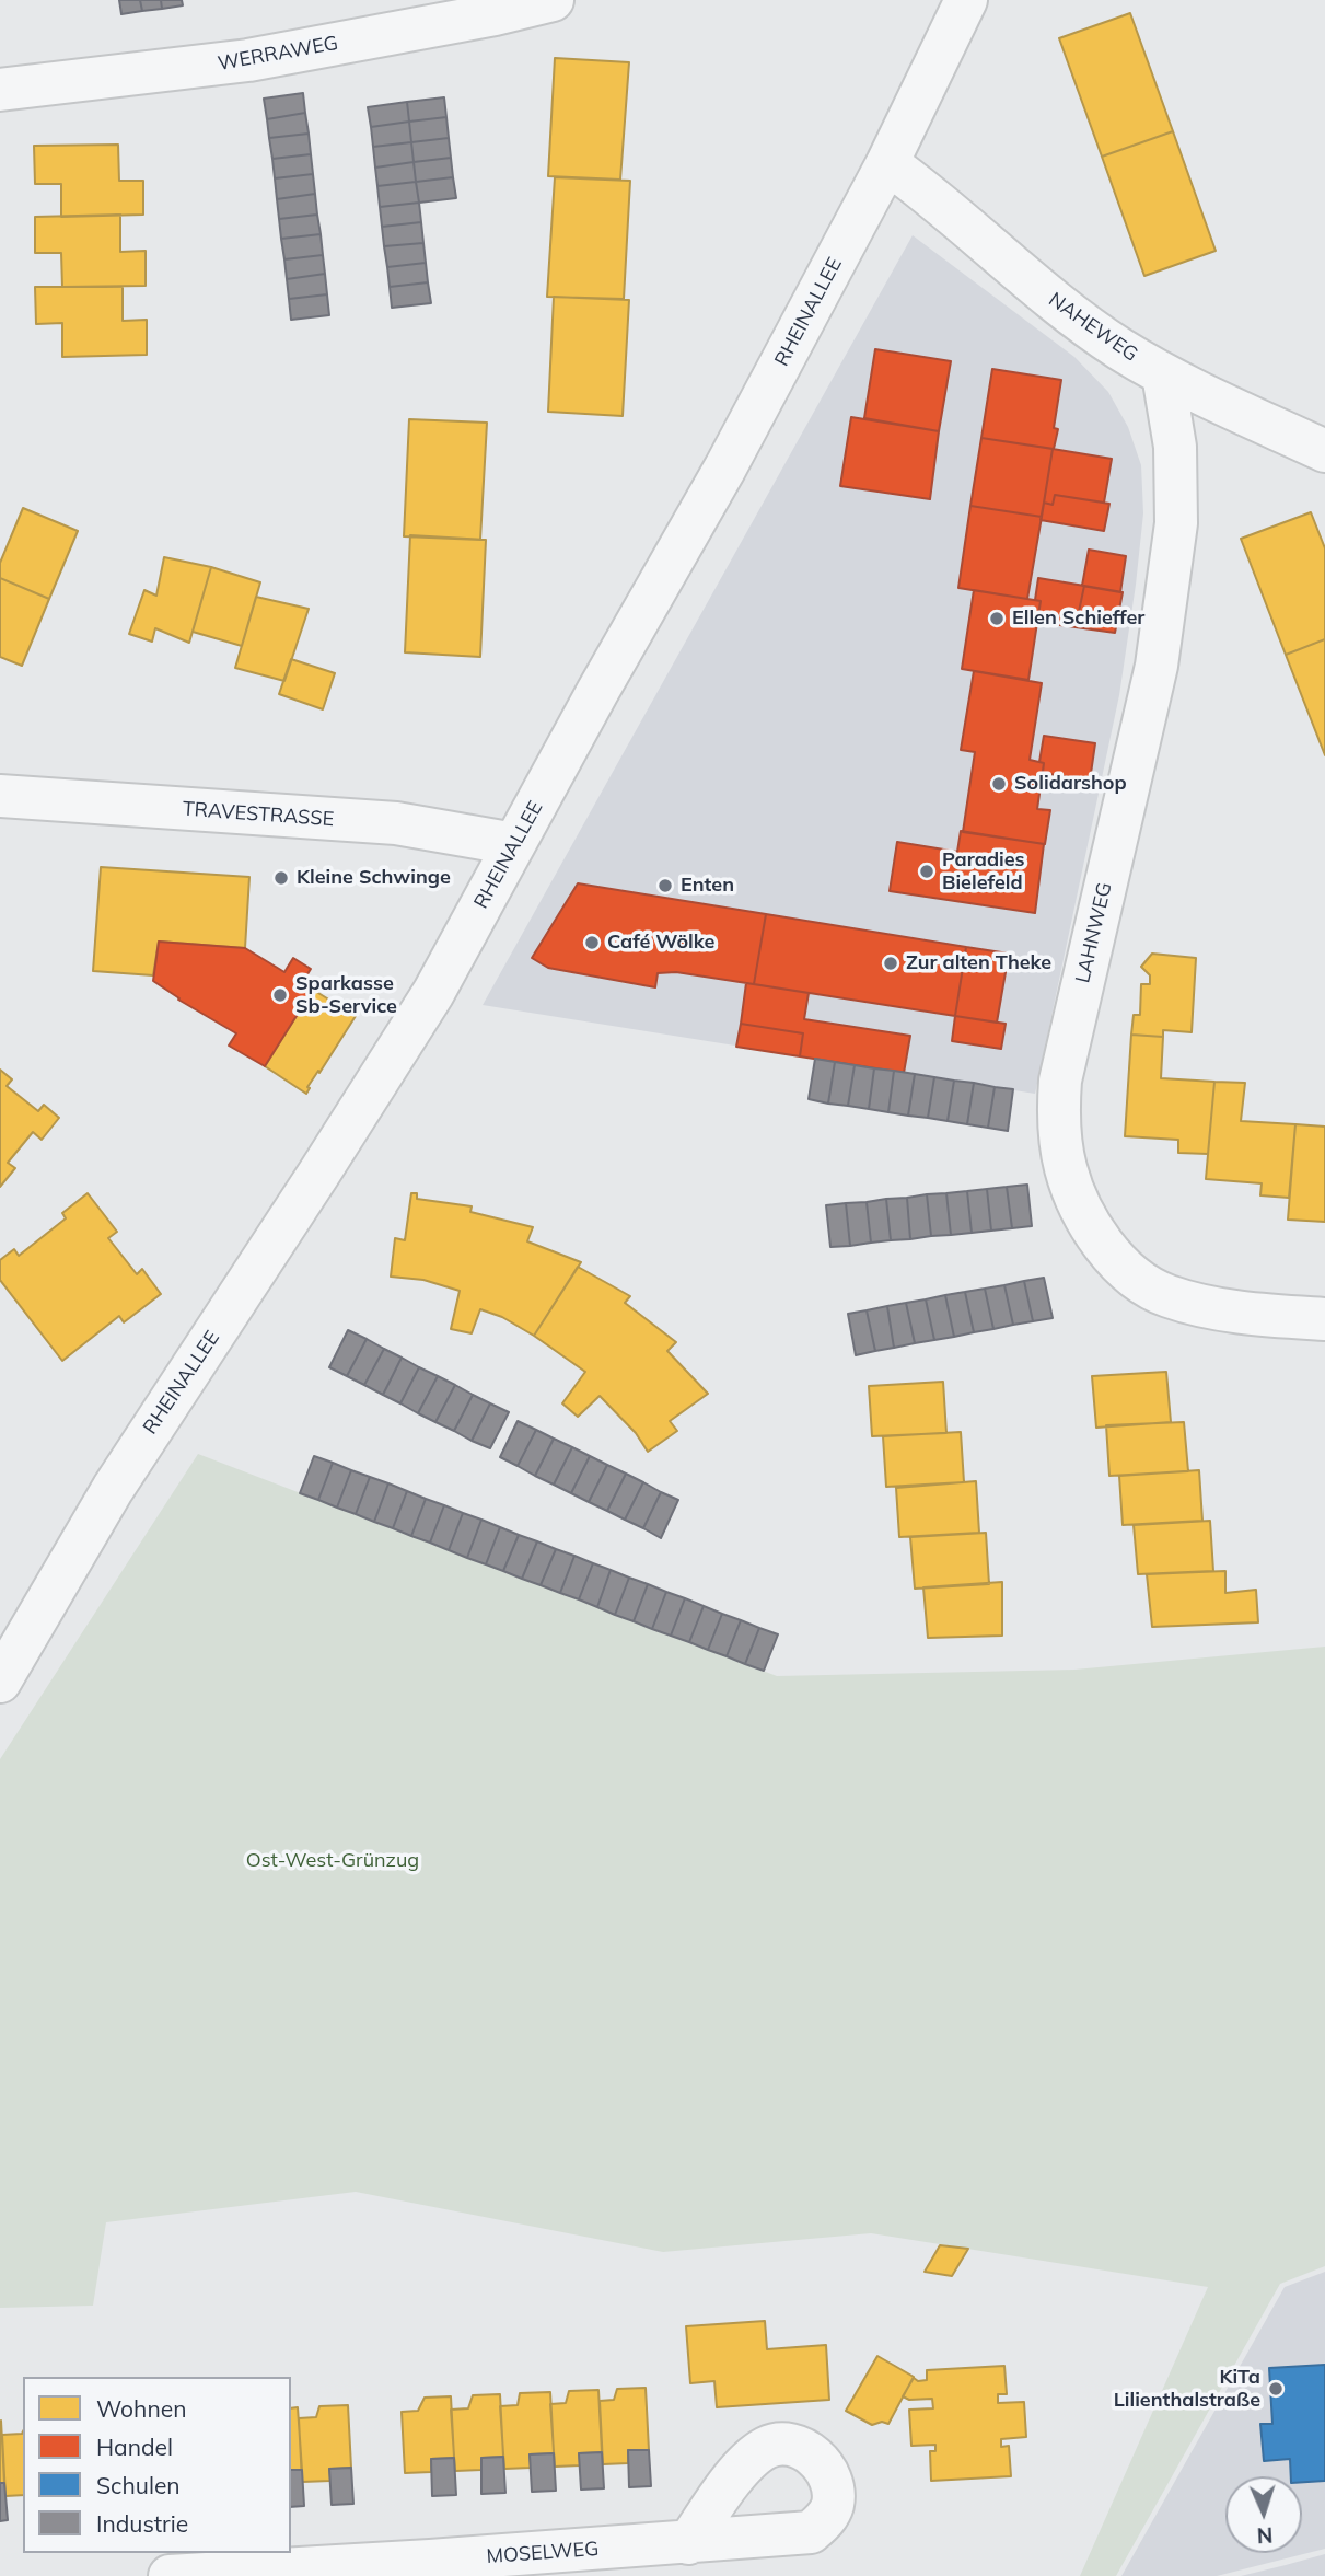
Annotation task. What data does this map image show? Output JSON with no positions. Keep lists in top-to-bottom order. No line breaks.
{"streets":{"street":["WERRAWEG","RHEINALLEE","NAHEWEG","TRAVESTRASSE","LAHNWEG","MOSELWEG"]},"crossings":[["RHEINALLEE","NAHEWEG"],["RHEINALLEE","TRAVESTRASSE"],["NAHEWEG","LAHNWEG"]],"parks":["Ost-West-Grünzug"],"places":["Ellen Schieffer","Solidarshop","Paradies Bielefeld","Kleine Schwinge","Enten","Café Wölke","Zur alten Theke","Sparkasse Sb-Service","KiTa Lilienthalstraße"],"legend":["Wohnen","Handel","Schulen","Industrie"],"north":"bottom"}
